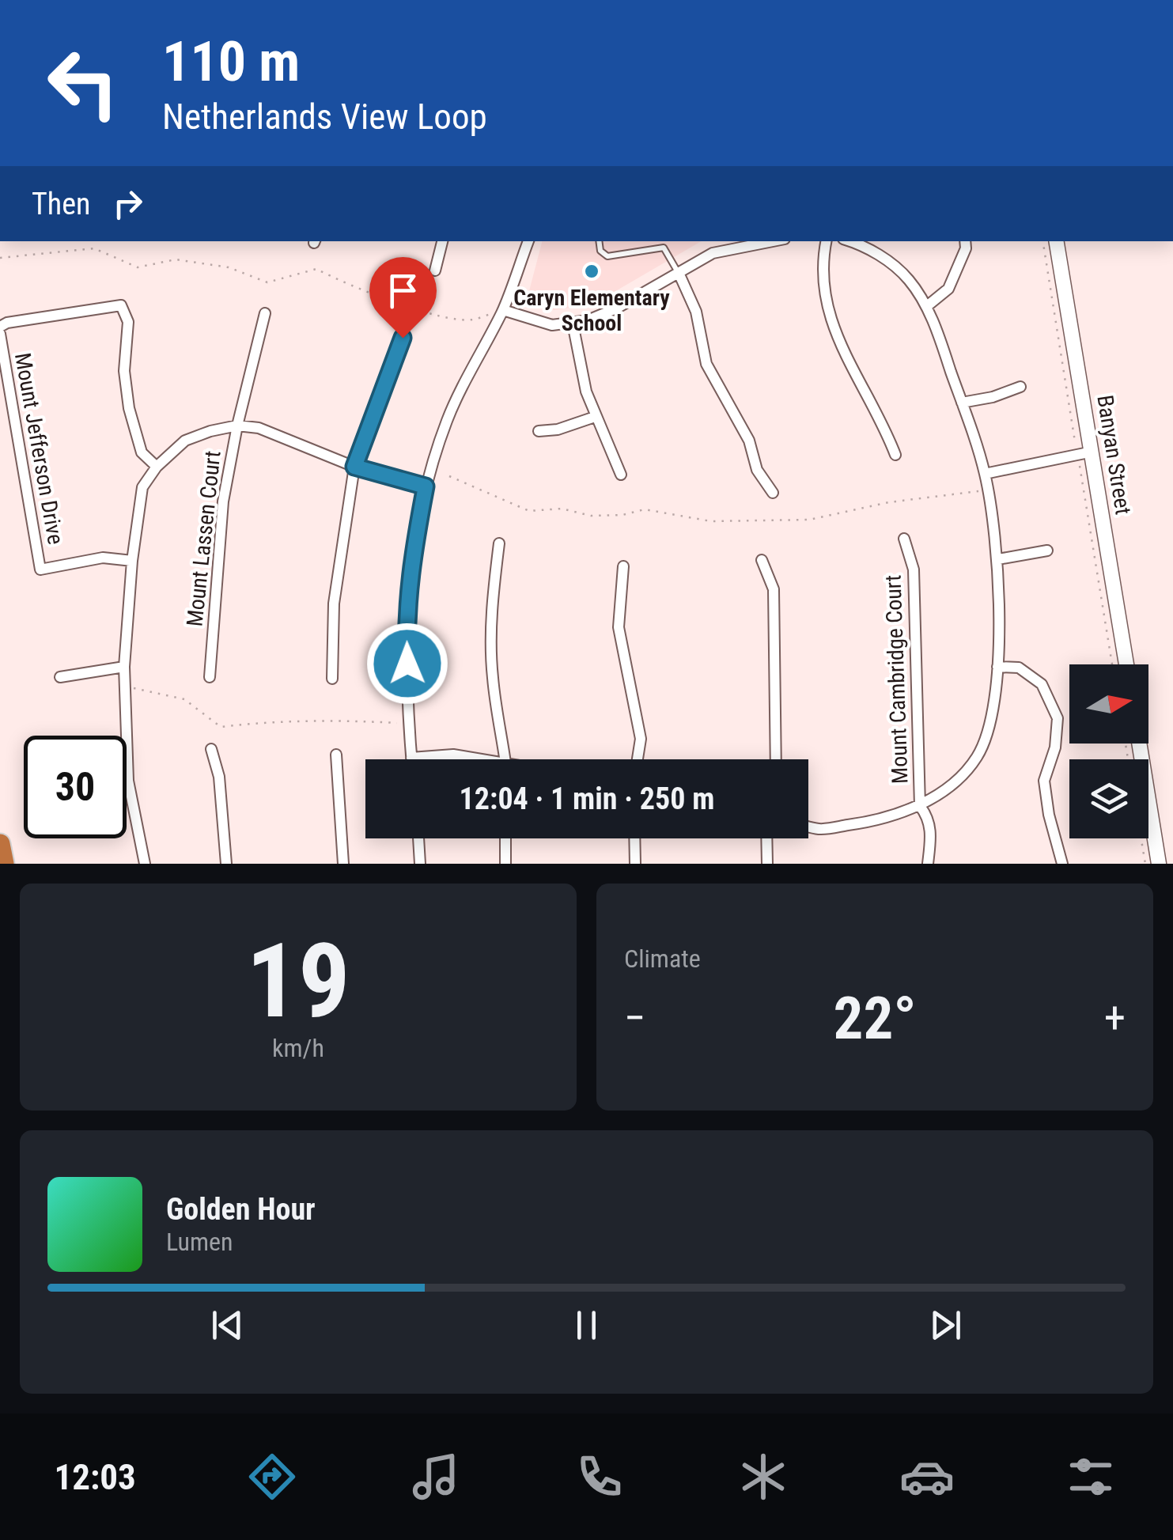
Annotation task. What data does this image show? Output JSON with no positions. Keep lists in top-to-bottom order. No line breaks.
{"streets":{"main road":["Banyan Street"],"street":["Mount Jefferson Drive","Mount Lassen Court","Mount Cambridge Court"]},"places":["Caryn Elementary School"],"north":"right","page":{"turn":["110 m","Netherlands View Loop"],"then":"Then","limit":"30","trip":"12:04 · 1 min · 250 m","tile":[["19","km/h"],"Climate"],"heat":["−","22°","+"],"song":["Golden Hour","Lumen"],"tabs":"12:03"}}
